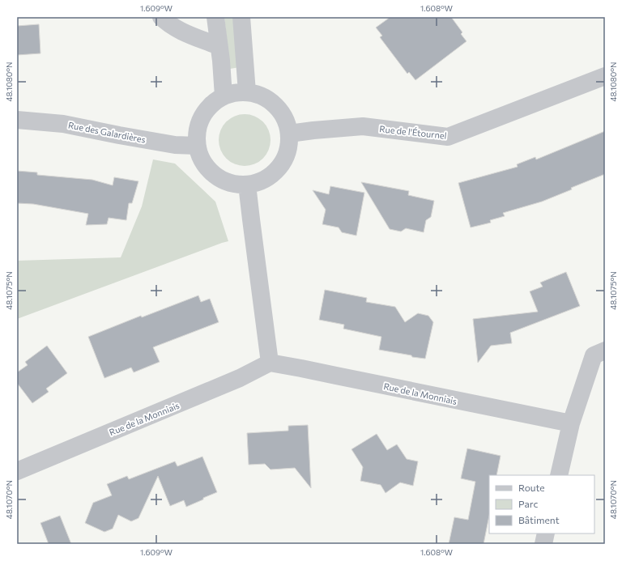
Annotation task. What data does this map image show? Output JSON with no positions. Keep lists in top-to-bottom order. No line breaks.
{"streets":{"street":["Rue des Galardières","Rue de l'Étournel","Rue de la Monniais"]},"crossings":[["Rue des Galardières","Rue de l'Étournel"]],"legend":["Route","Parc","Bâtiment"],"coordinates":["1.609°W","1.608°W","48.1080°N","48.1075°N","48.1070°N"]}
